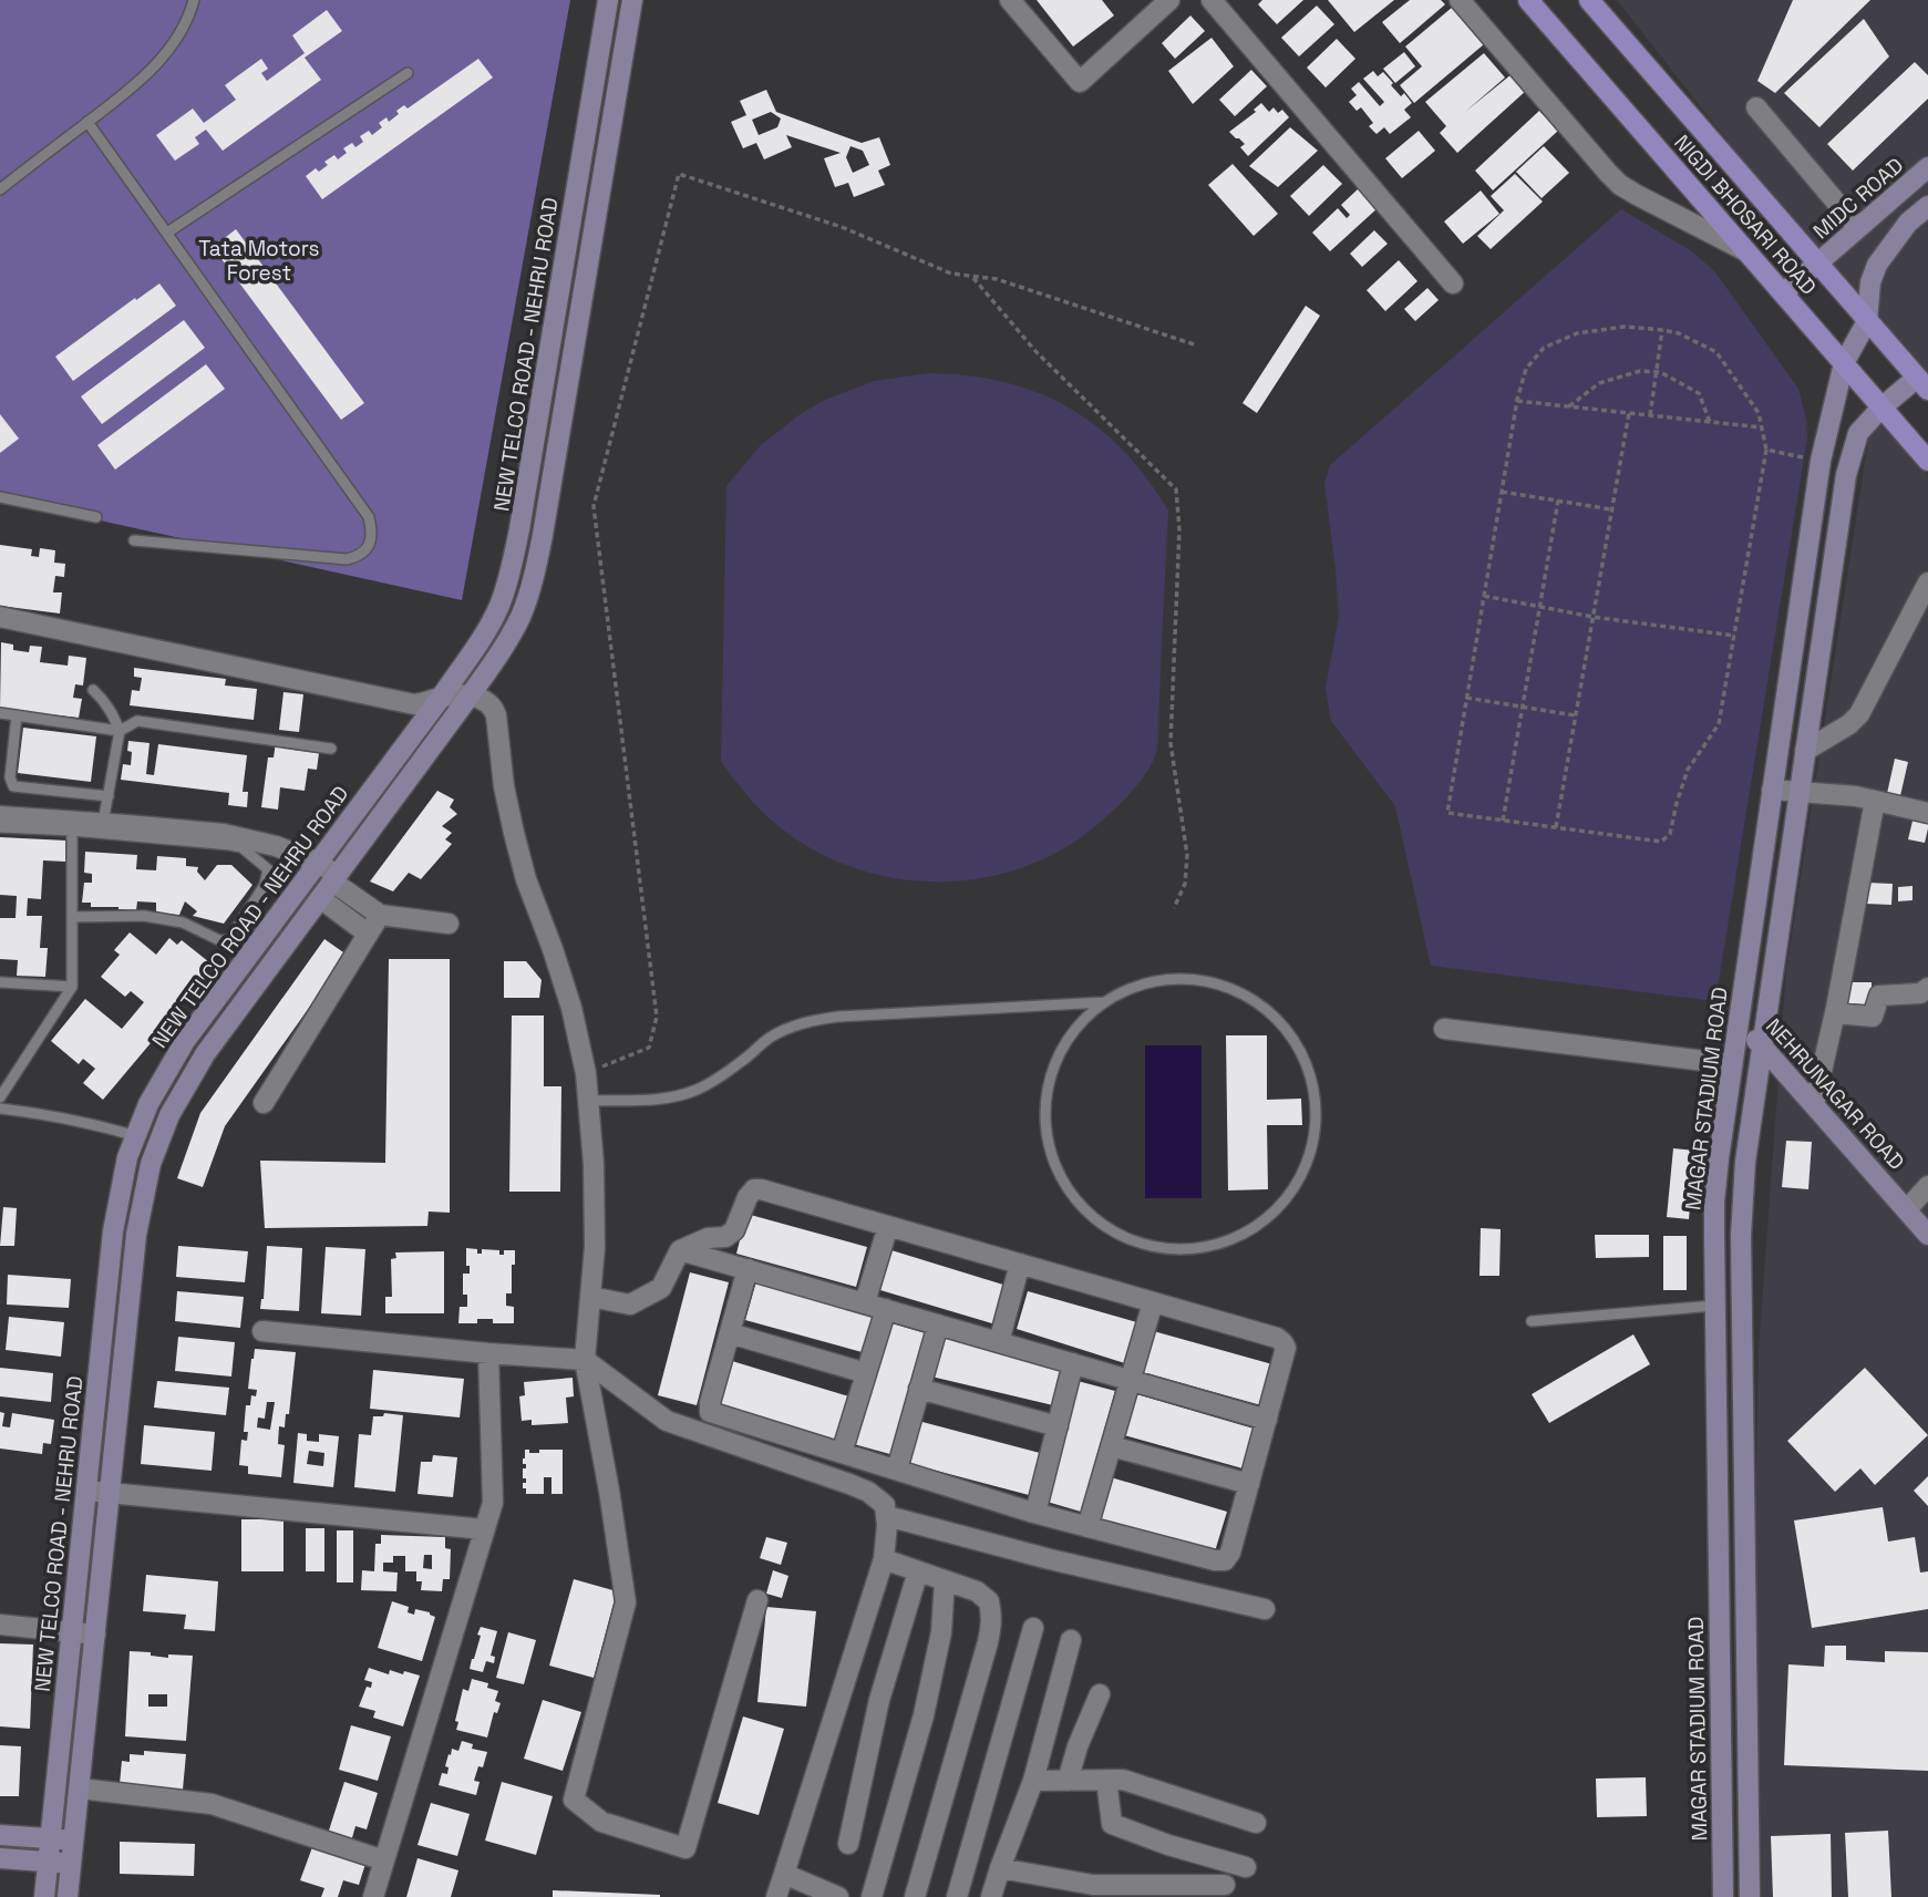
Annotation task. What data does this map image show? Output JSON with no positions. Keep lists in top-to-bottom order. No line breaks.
{"streets":{"main road":["NIGDI BHOSARI ROAD"],"street":["MIDC ROAD","NEW TELCO ROAD - NEHRU ROAD","NEHRUNAGAR ROAD","MAGAR STADIUM ROAD"]},"crossings":[["MIDC ROAD","NIGDI BHOSARI ROAD"],["NIGDI BHOSARI ROAD","MAGAR STADIUM ROAD"],["NEHRUNAGAR ROAD","MAGAR STADIUM ROAD"]],"parks":["Tata Motors Forest"]}
